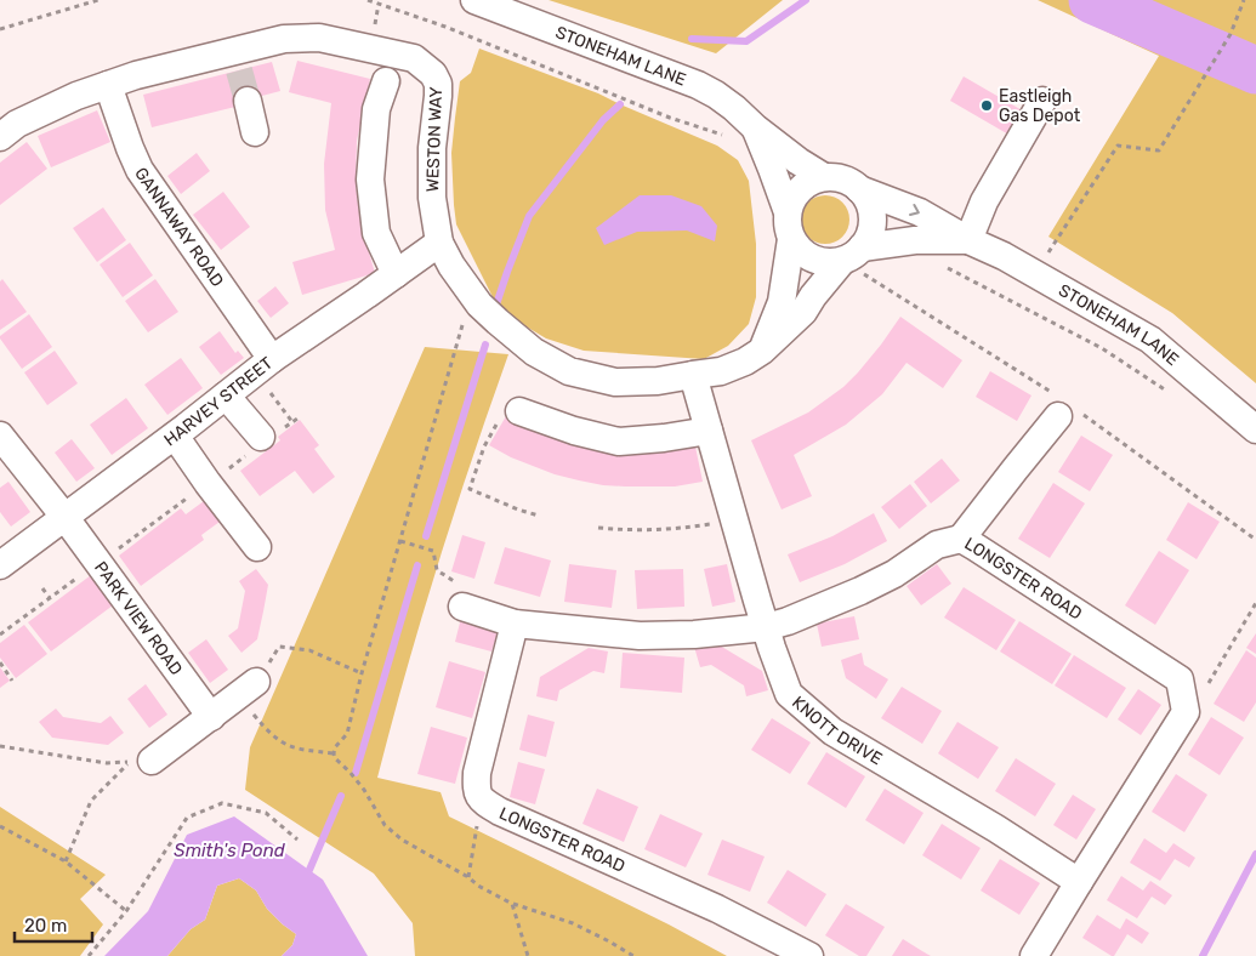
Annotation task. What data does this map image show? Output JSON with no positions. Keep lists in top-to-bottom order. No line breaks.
{"streets":{"street":["STONEHAM LANE","WESTON WAY","GANNAWAY ROAD","HARVEY STREET","LONGSTER ROAD","PARK VIEW ROAD","KNOTT DRIVE"]},"crossings":[["STONEHAM LANE","WESTON WAY"],["WESTON WAY","GANNAWAY ROAD"],["WESTON WAY","HARVEY STREET"],["WESTON WAY","KNOTT DRIVE"],["GANNAWAY ROAD","HARVEY STREET"],["HARVEY STREET","PARK VIEW ROAD"],["LONGSTER ROAD","KNOTT DRIVE"]],"water":["Smith's Pond"],"places":["Eastleigh Gas Depot"],"scale_bar":"20 m"}
